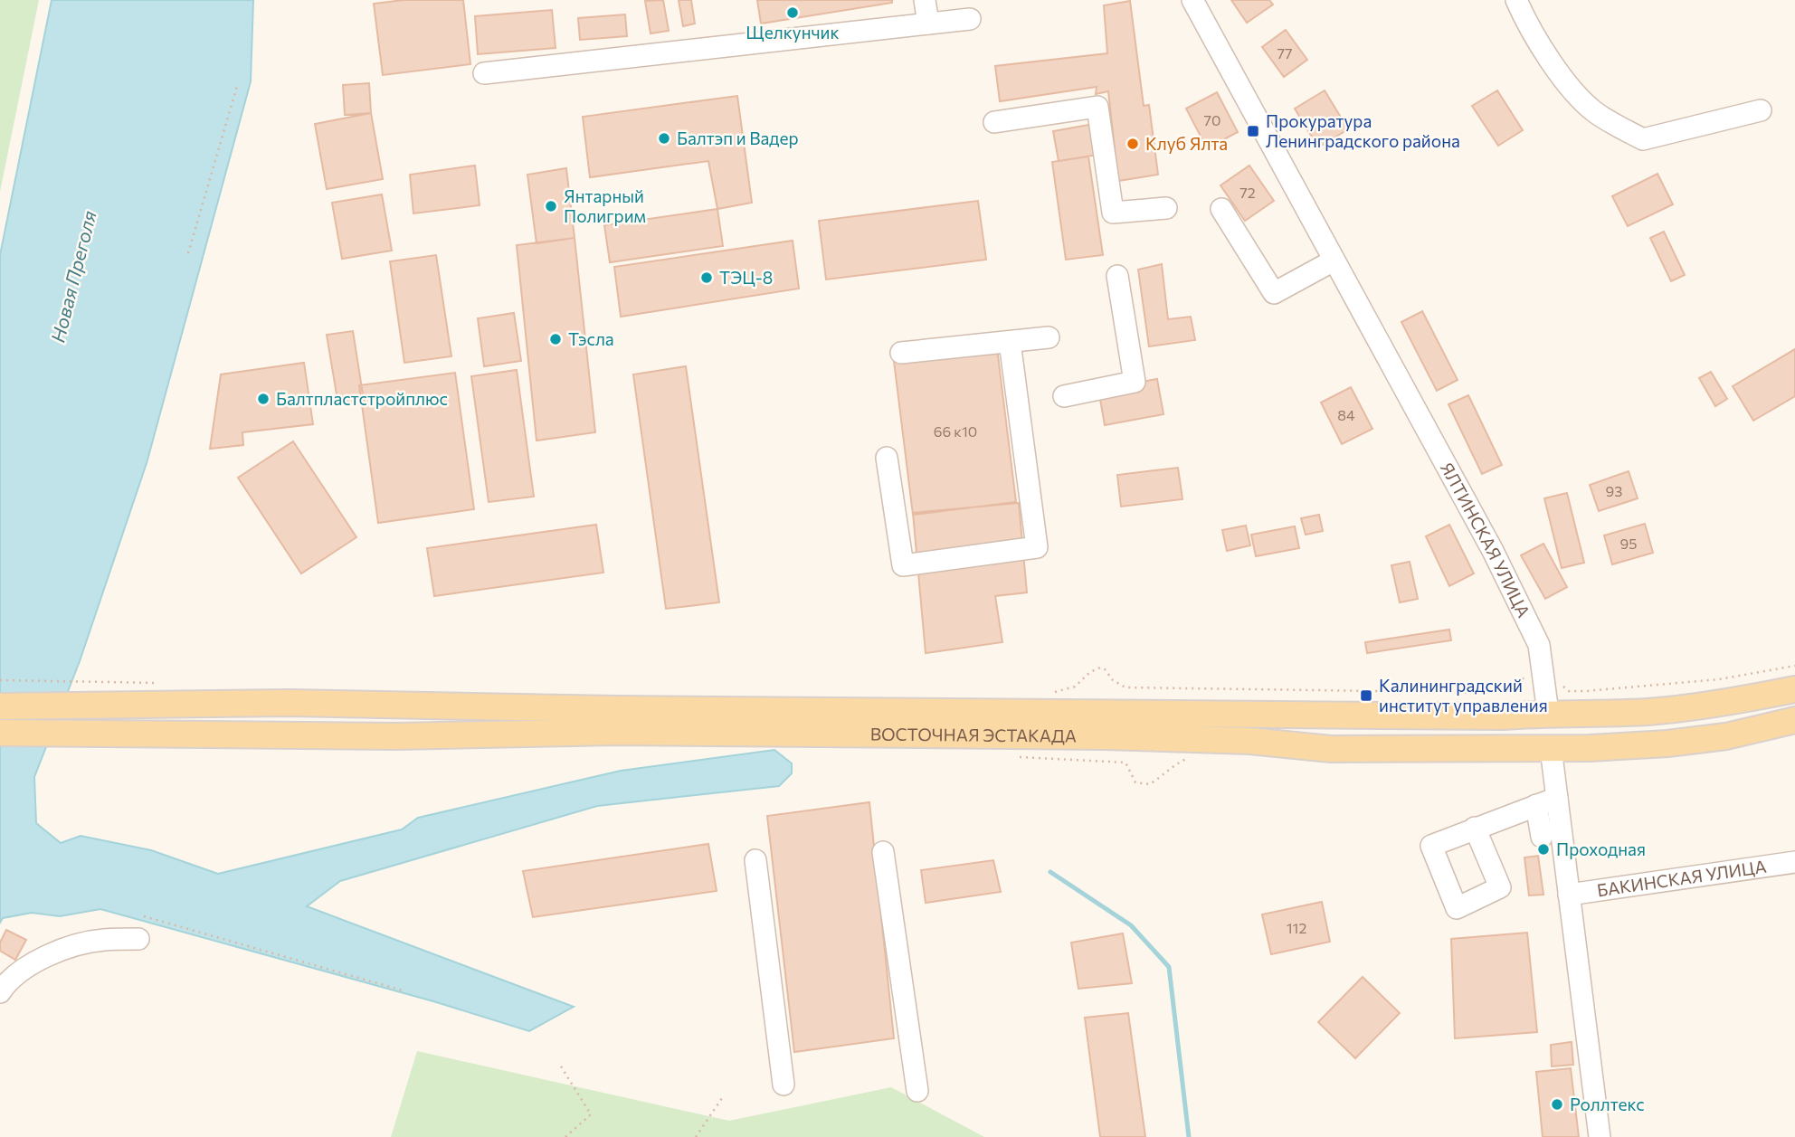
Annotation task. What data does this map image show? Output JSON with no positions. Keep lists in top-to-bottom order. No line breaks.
{"streets":{"main road":["ЯЛТИНСКАЯ УЛИЦА","ВОСТОЧНАЯ ЭСТАКАДА"],"street":["БАКИНСКАЯ УЛИЦА"]},"crossings":[["ЯЛТИНСКАЯ УЛИЦА","ВОСТОЧНАЯ ЭСТАКАДА"],["ЯЛТИНСКАЯ УЛИЦА","БАКИНСКАЯ УЛИЦА"]],"water":["Новая Преголя"],"places":{"other":["Щелкунчик","Балтэп и Вадер","Клуб Ялта","Янтарный Полигрим","ТЭЦ-8","Тэсла","Балтпластстройплюс","Проходная","Роллтекс"],"transit":["Прокуратура Ленинградского района","Калининградский институт управления"]},"house_numbers":["77","70","72","84","66 к10","93","95","112"]}
